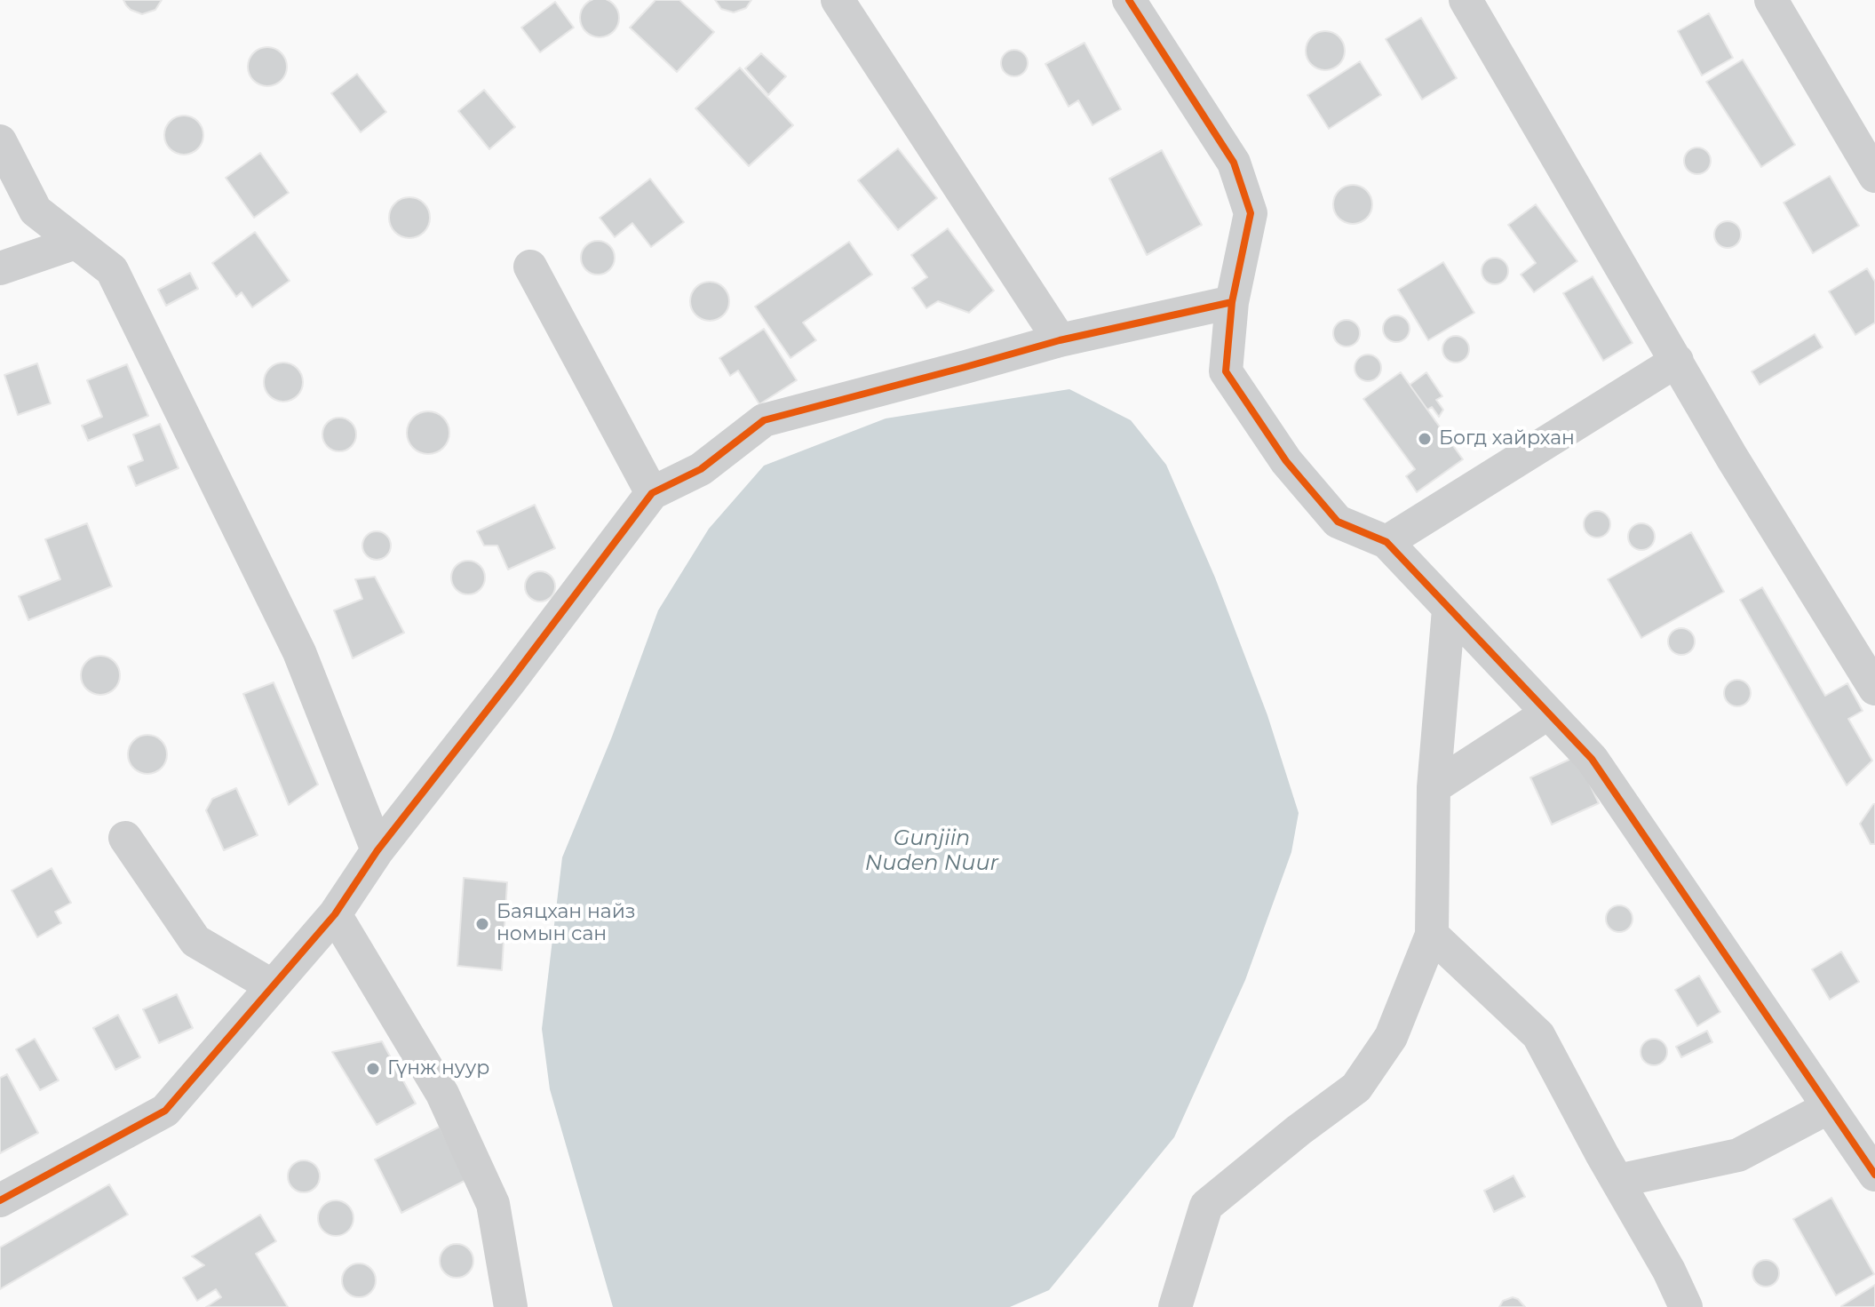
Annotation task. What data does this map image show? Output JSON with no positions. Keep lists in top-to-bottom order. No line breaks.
{"water":["Gunjiin Nuden Nuur"],"places":["Богд хайрхан","Баяцхан найз номын сан","Гүнж нуур"]}
